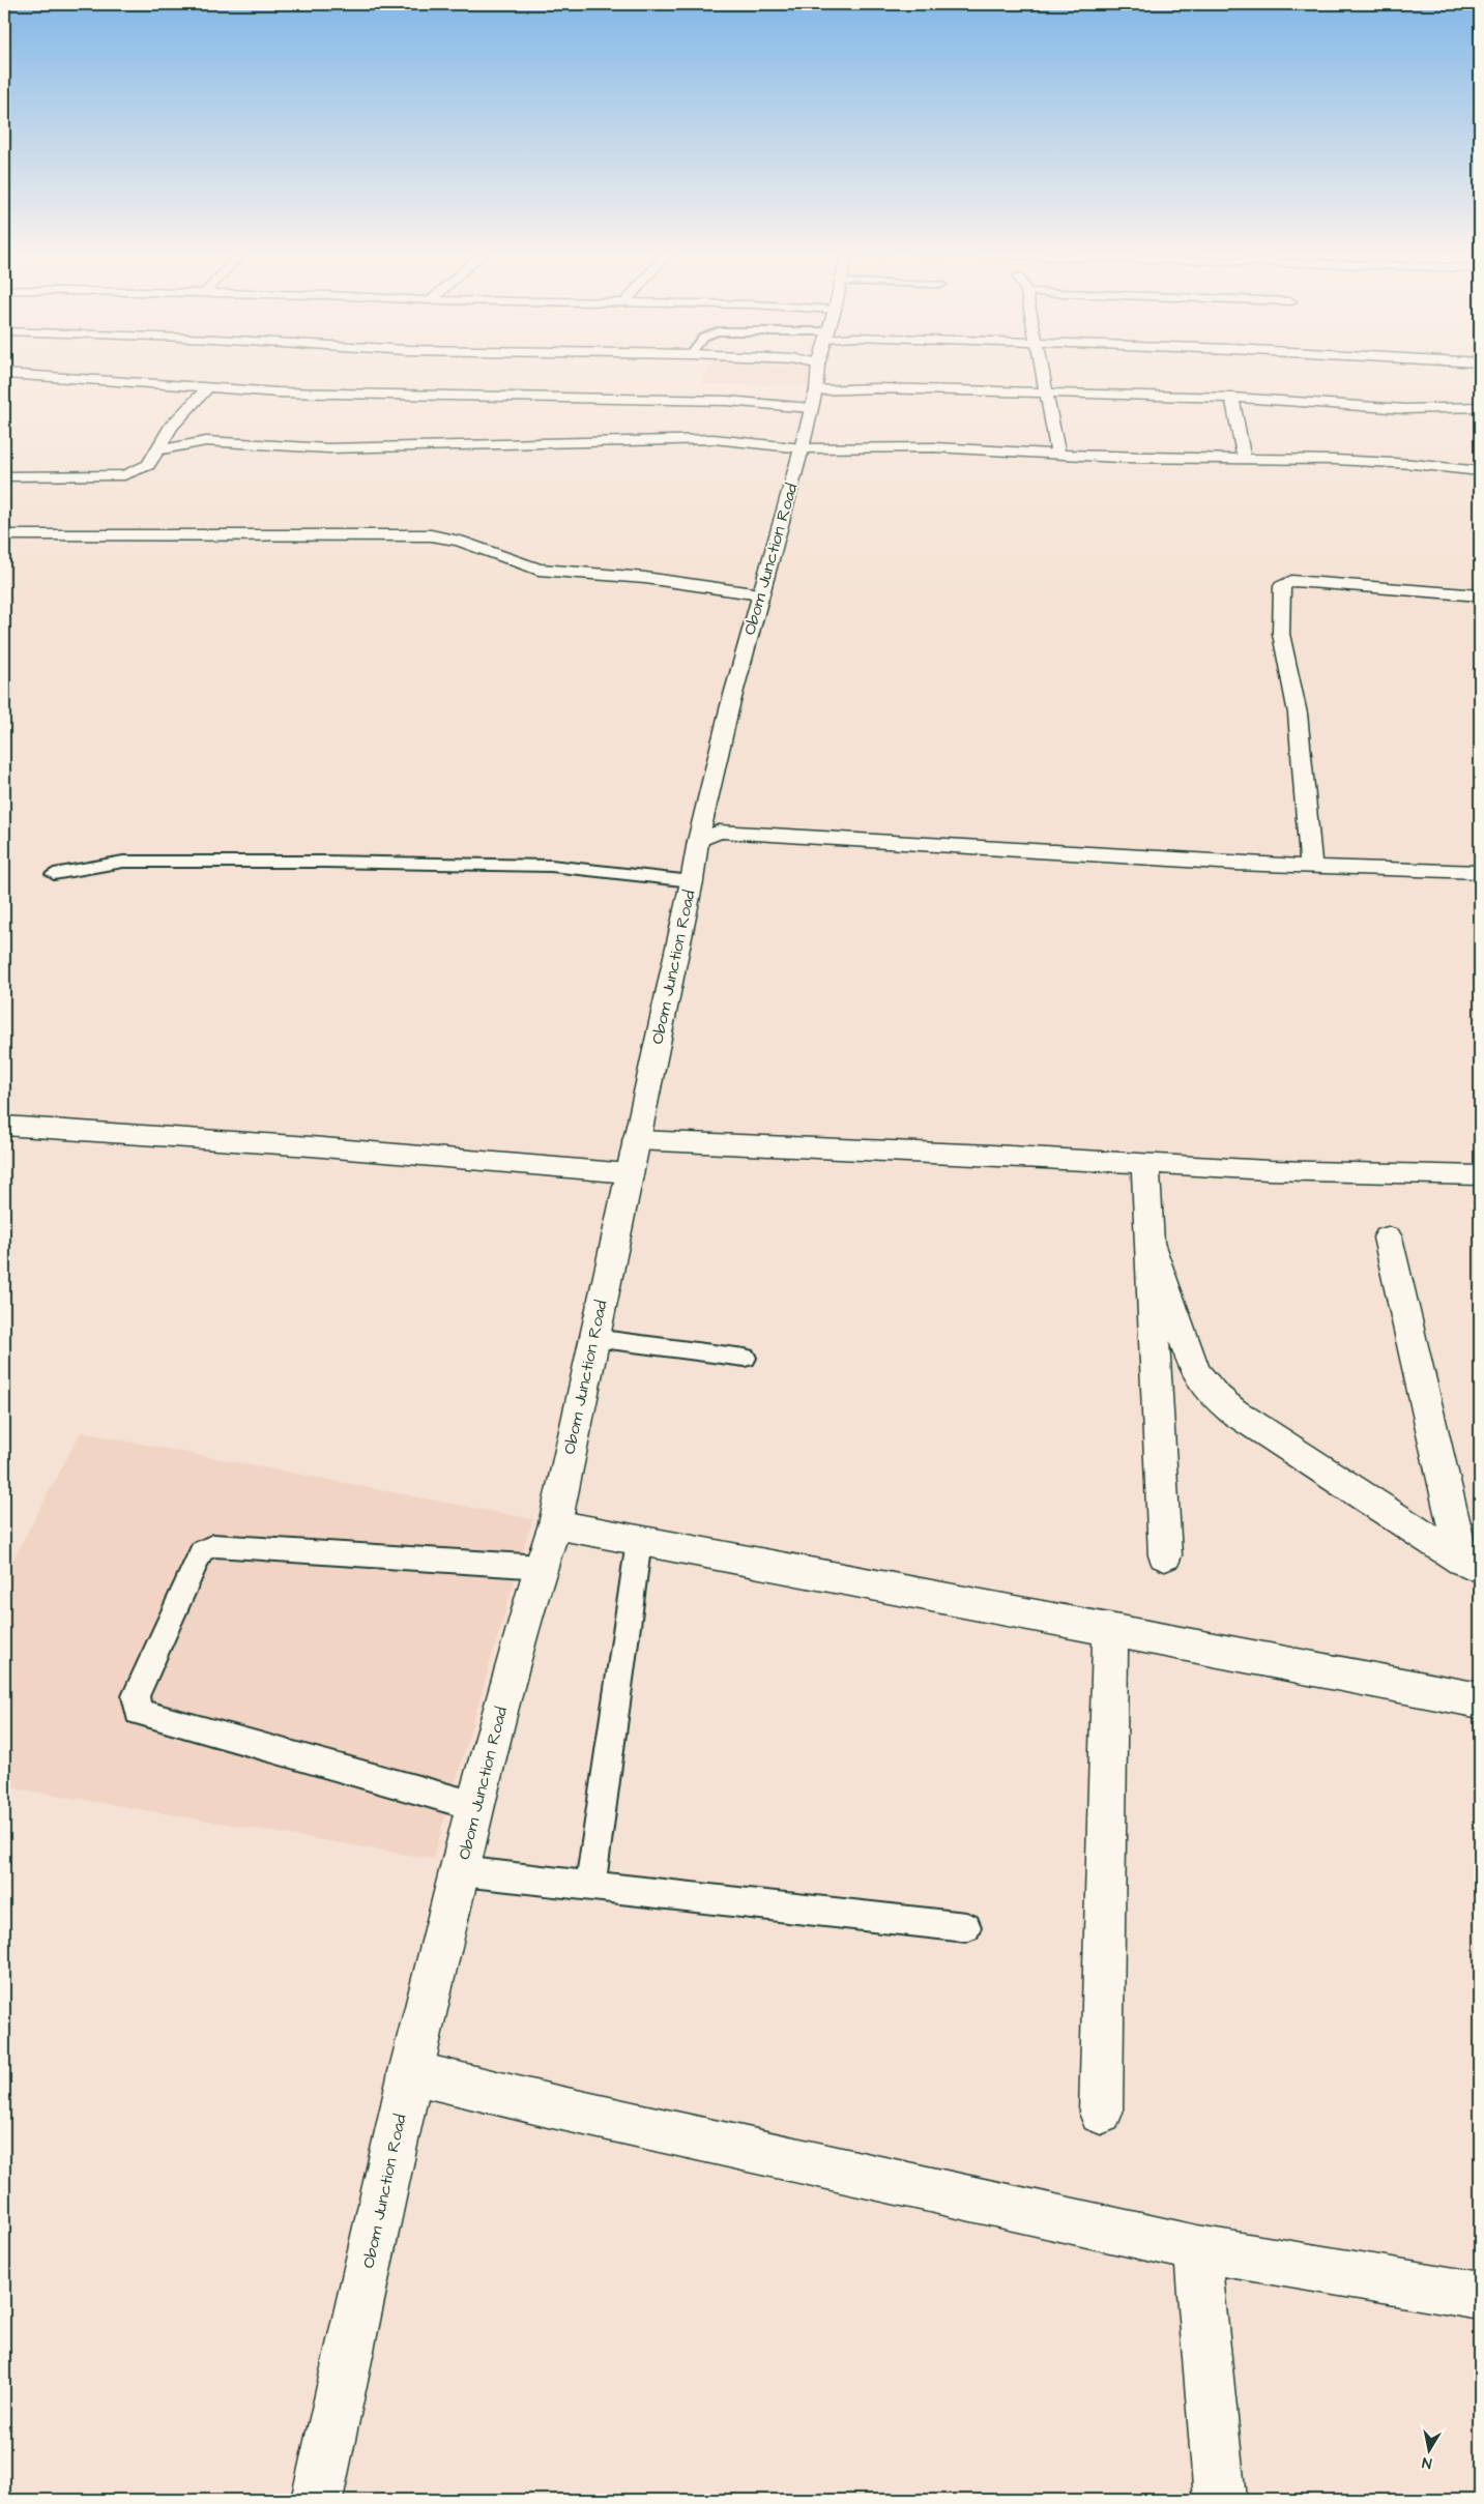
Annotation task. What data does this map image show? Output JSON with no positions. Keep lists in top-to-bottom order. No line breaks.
{"streets":{"street":["Obom Junction Road"]},"north":"bottom"}
